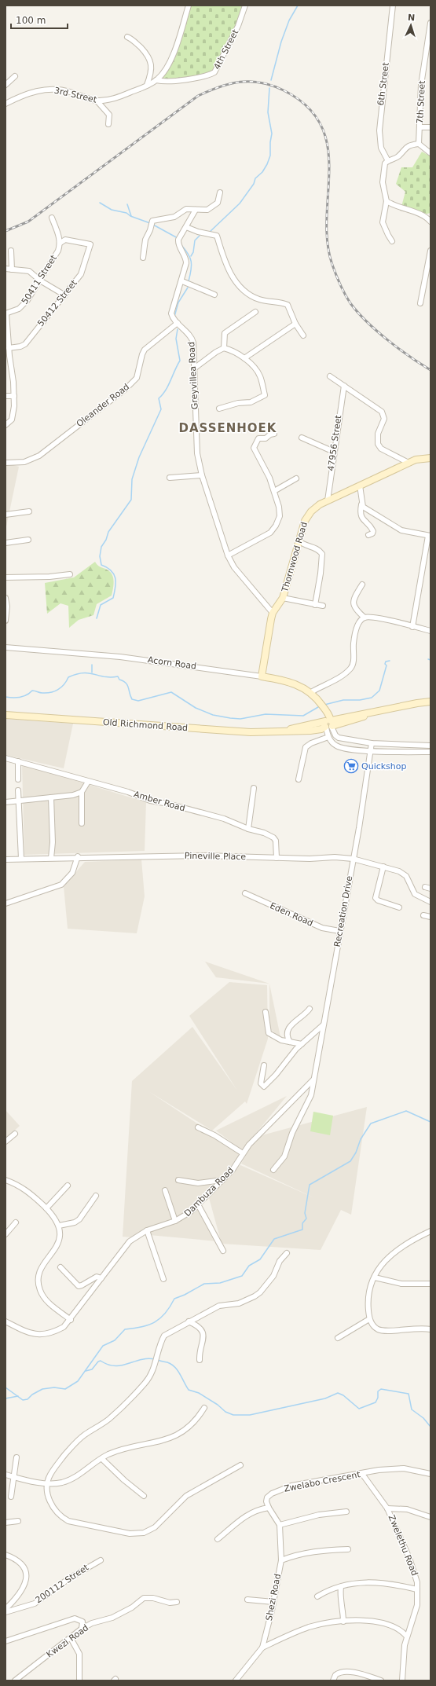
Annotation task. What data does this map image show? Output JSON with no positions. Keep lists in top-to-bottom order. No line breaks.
{"streets":{"street":["4th Street","6th Street","3rd Street","7th Street","50411 Street","50412 Street","Greyvillea Road","Oleander Road","47956 Street","Thornwood Road","Acorn Road","Old Richmond Road","Amber Road","Pineville Place","Recreation Drive","Eden Road","Dambuza Road","Zwelabo Crescent","Zwelethu Road","200112 Street","Shezi Road","Kwezi Road"]},"crossings":[["4th Street","3rd Street"],["50411 Street","50412 Street"],["Greyvillea Road","Oleander Road"],["Greyvillea Road","Thornwood Road"],["47956 Street","Thornwood Road"],["Thornwood Road","Acorn Road"],["Acorn Road","Old Richmond Road"],["Amber Road","Pineville Place"],["Pineville Place","Recreation Drive"],["Recreation Drive","Eden Road"],["Recreation Drive","Dambuza Road"],["Zwelabo Crescent","Zwelethu Road"]],"districts":["DASSENHOEK"],"places":{"supermarket":["Quickshop"]},"scale_bar":"100 m","north":"top"}
